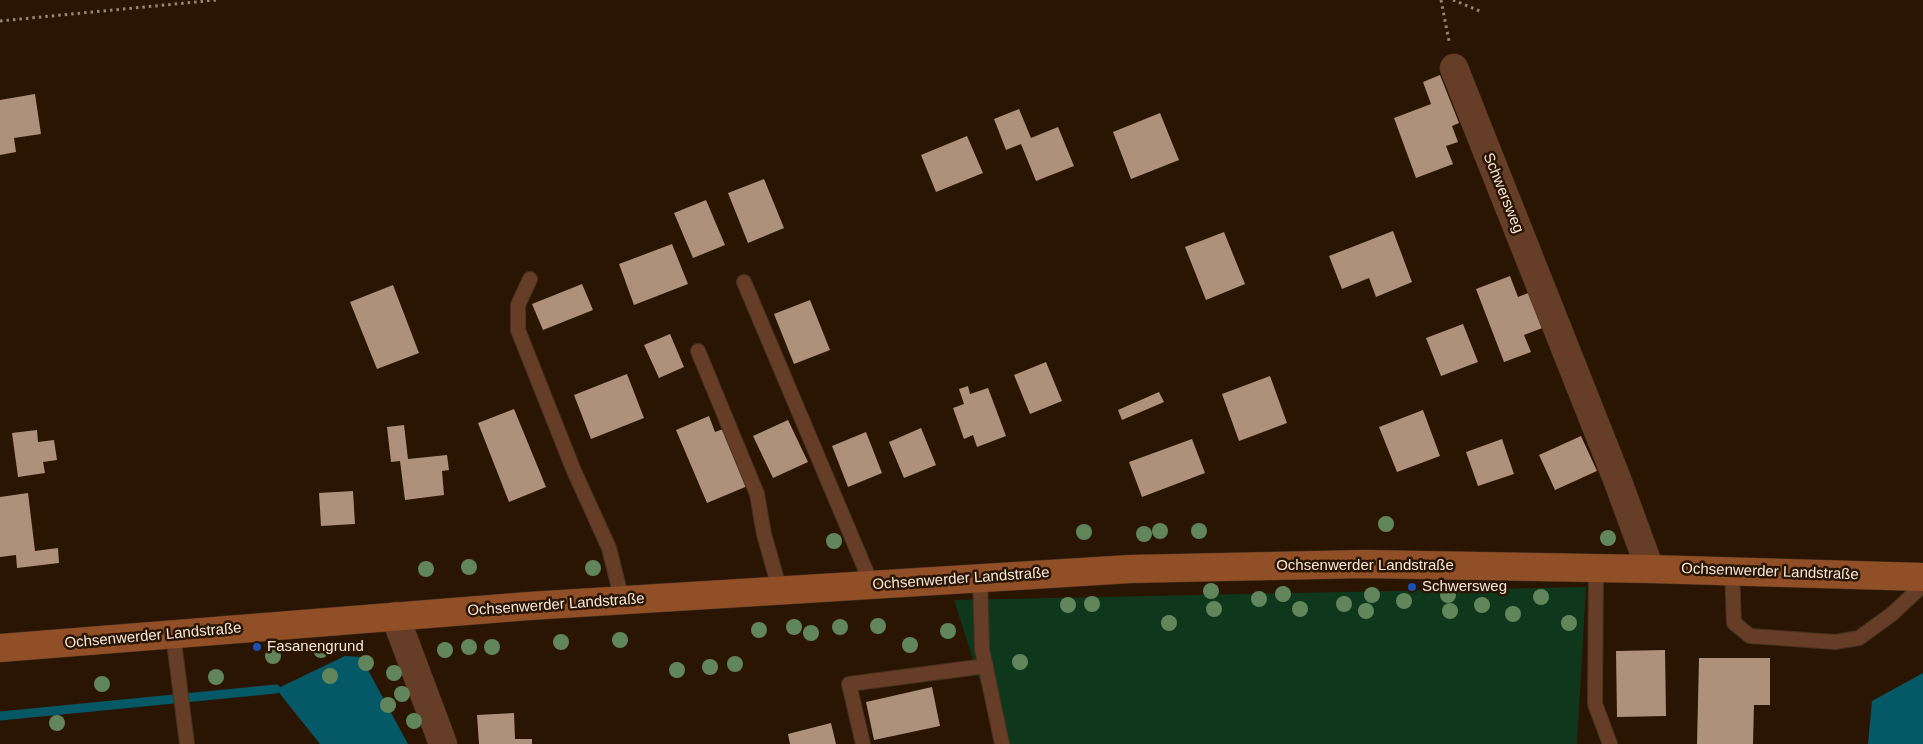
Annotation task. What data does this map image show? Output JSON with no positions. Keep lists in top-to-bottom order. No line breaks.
{"streets":{"street":["Schwersweg","Ochsenwerder Landstraße"]},"crossings":[["Schwersweg","Ochsenwerder Landstraße"]],"places":["Schwersweg","Fasanengrund"]}
